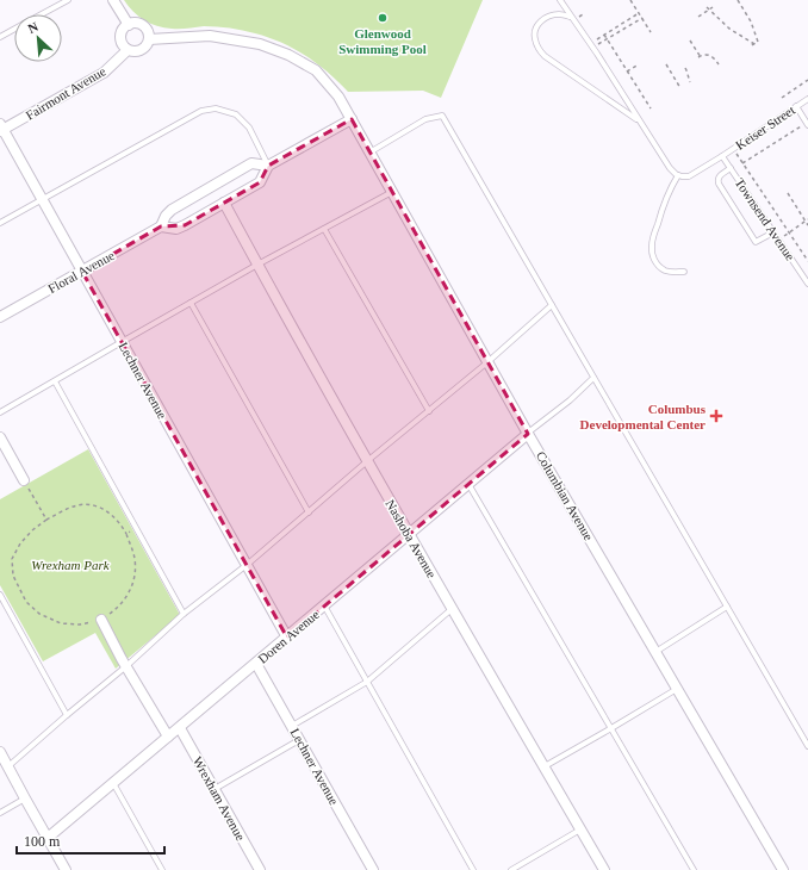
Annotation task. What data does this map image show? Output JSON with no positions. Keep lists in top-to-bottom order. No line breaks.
{"streets":{"street":["Fairmont Avenue","Floral Avenue","Lechner Avenue","Columbian Avenue","Nashoba Avenue","Doren Avenue","Wrexham Avenue"],"lane":["Keiser Street","Townsend Avenue"]},"crossings":[["Fairmont Avenue","Floral Avenue"],["Fairmont Avenue","Lechner Avenue"],["Fairmont Avenue","Columbian Avenue"],["Keiser Street","Townsend Avenue"],["Floral Avenue","Lechner Avenue"],["Floral Avenue","Columbian Avenue"],["Floral Avenue","Nashoba Avenue"],["Lechner Avenue","Doren Avenue"],["Columbian Avenue","Doren Avenue"],["Nashoba Avenue","Doren Avenue"],["Doren Avenue","Wrexham Avenue"]],"parks":["Wrexham Park"],"places":{"other":["Glenwood Swimming Pool"],"health":["Columbus Developmental Center"]},"scale_bar":"100 m","north":"top left"}
